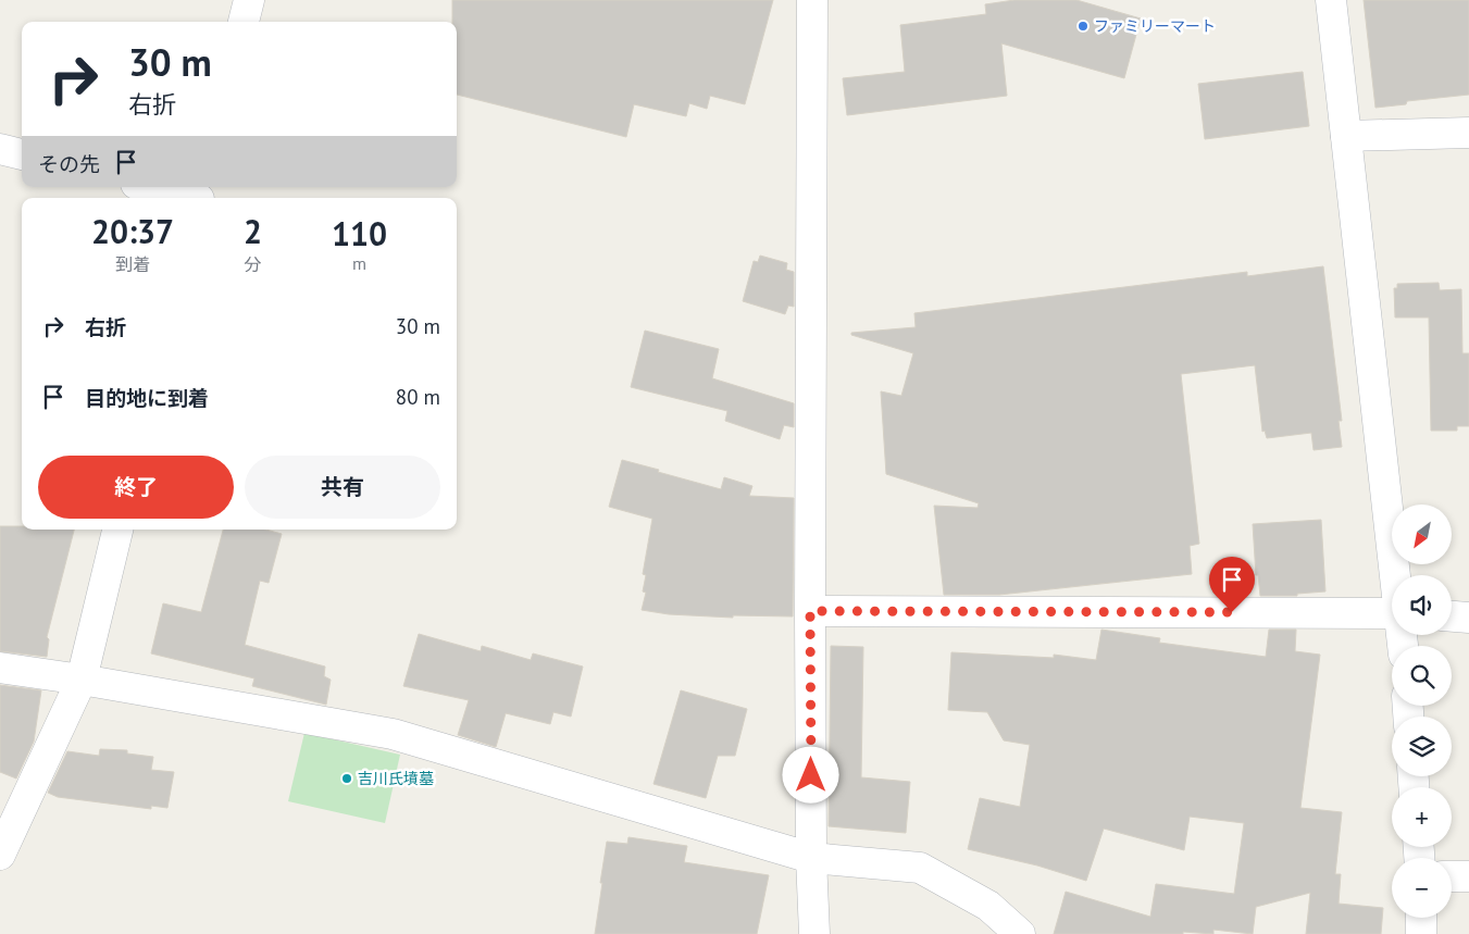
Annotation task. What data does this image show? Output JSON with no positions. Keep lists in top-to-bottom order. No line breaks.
{"places":["ファミリーマート","吉川氏墳墓"],"north":"bottom left","page":{"turn":["30 m","右折"],"then":"その先","eta":["20:37","到着","2","分","110","m"],"list":[{"name":"右折","value":"30 m"},{"name":"目的地に到着","value":"80 m"}],"buttons":["終了","共有"],"map_buttons":["+","−"]}}
